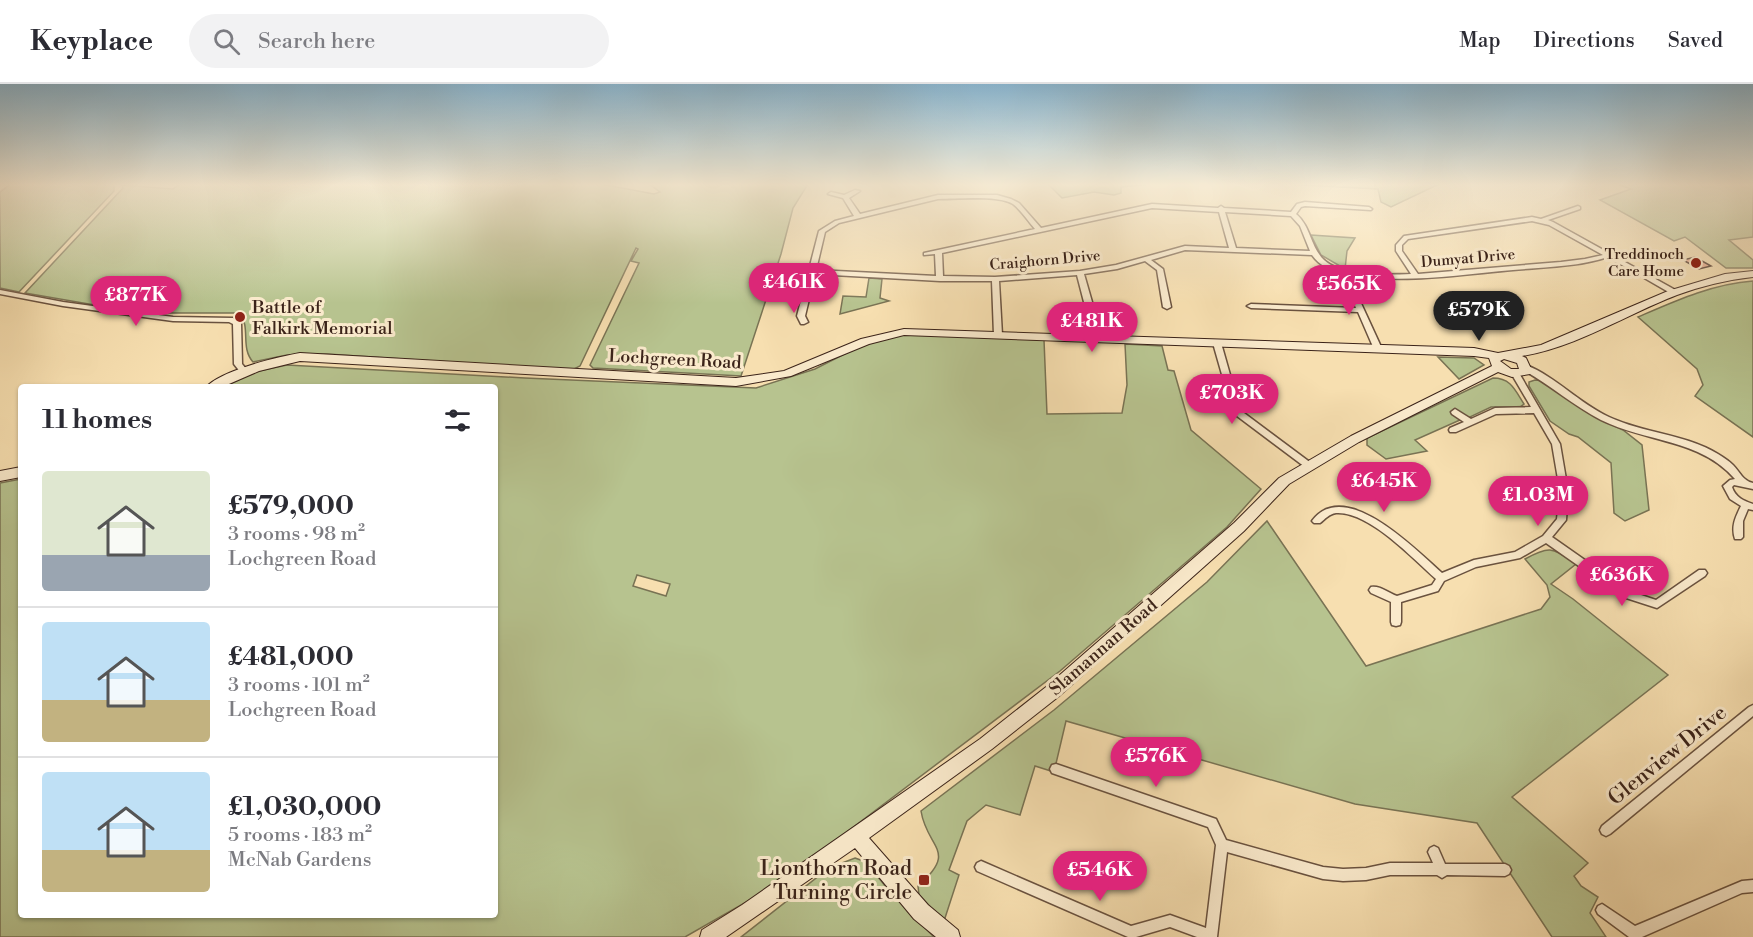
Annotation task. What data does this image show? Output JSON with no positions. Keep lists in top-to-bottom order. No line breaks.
{"streets":{"street":["Dumyat Drive","Craighorn Drive","Lochgreen Road","Slamannan Road","Glenview Drive"]},"crossings":[["Dumyat Drive","Craighorn Drive"],["Lochgreen Road","Slamannan Road"]],"places":{"other":["Treddinoch Care Home","Battle of Falkirk Memorial"],"transit":["Lionthorn Road Turning Circle"]},"page":{"header":"Keyplace","search":"Search here","nav":["Map","Directions","Saved"],"price":["£461K","£565K","£877K","£579K","£481K","£703K","£645K","£1.03M","£636K","£576K","£546K"],"heading":"11 homes","list":[{"name":"£579,000","note":"3 rooms · 98 m² · Lochgreen Road"},{"name":"£481,000","note":"3 rooms · 101 m² · Lochgreen Road"},{"name":"£1,030,000","note":"5 rooms · 183 m² · McNab Gardens"}]}}
